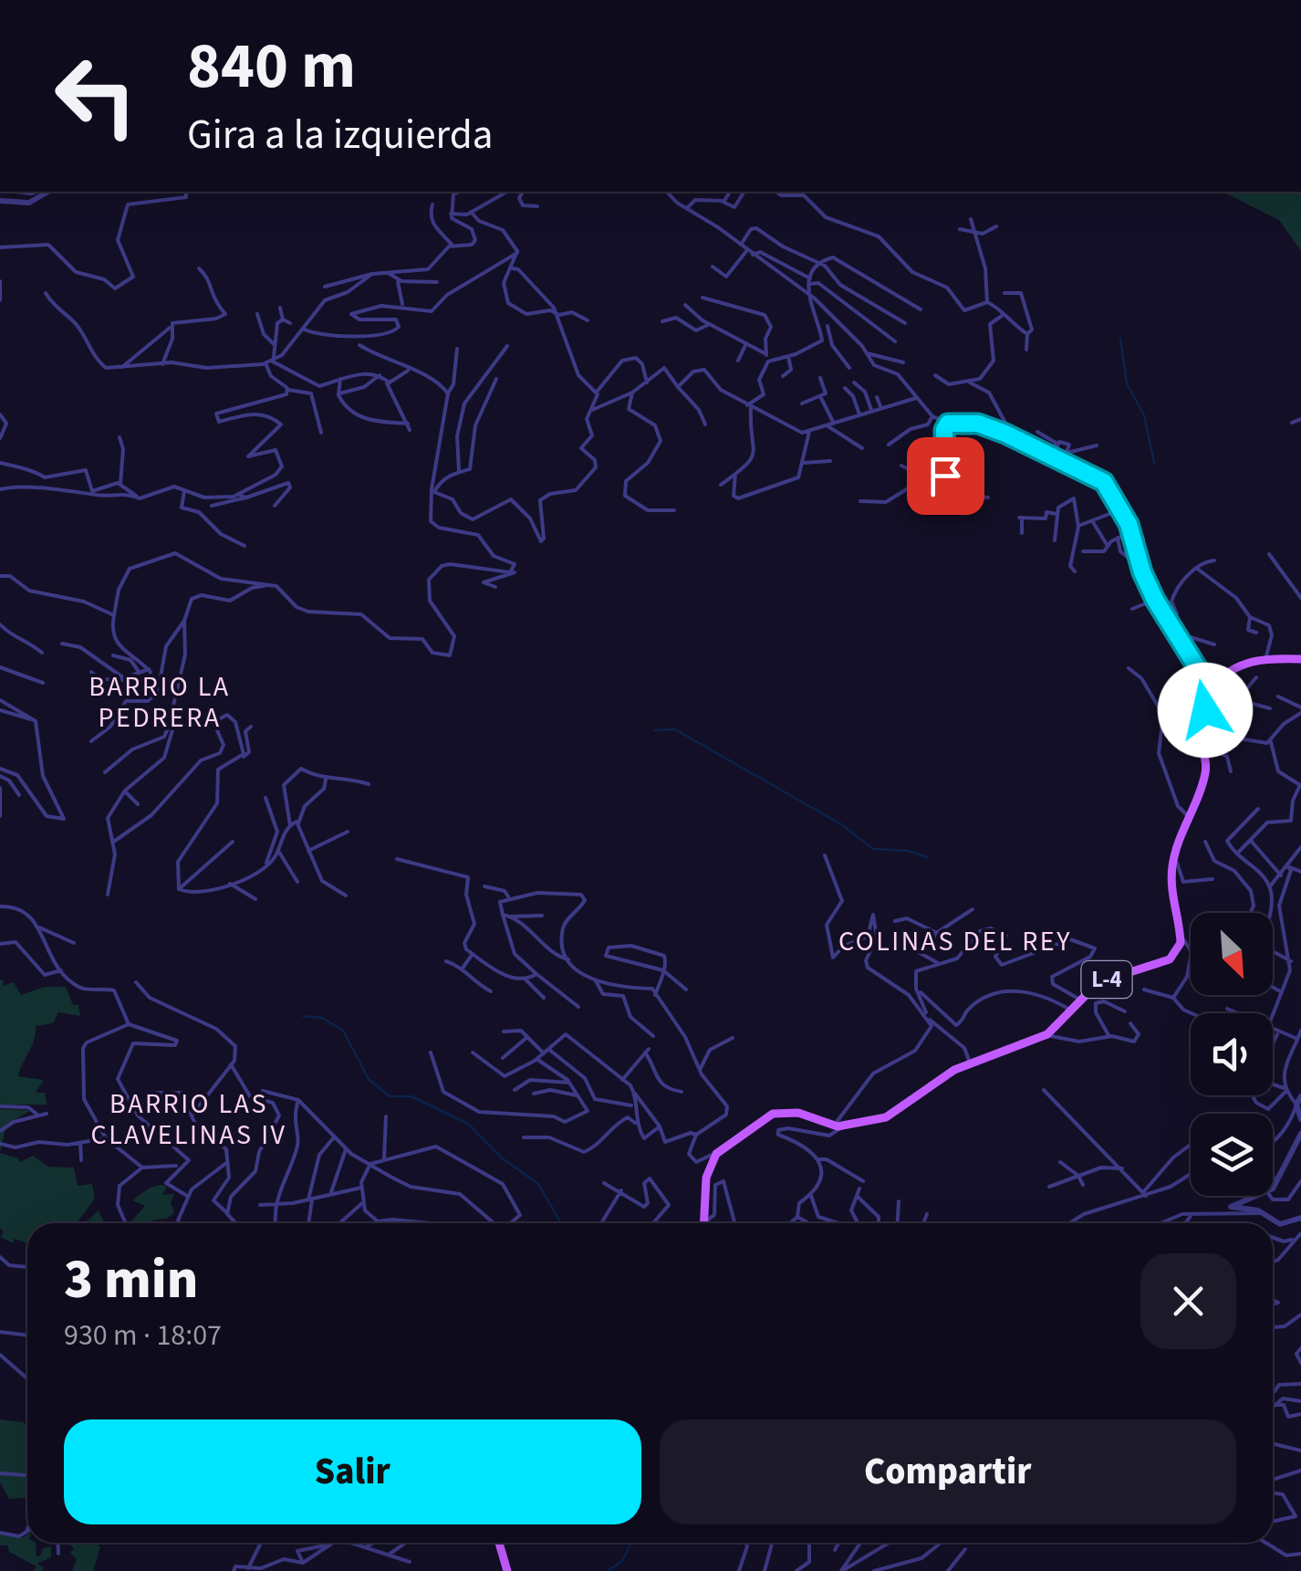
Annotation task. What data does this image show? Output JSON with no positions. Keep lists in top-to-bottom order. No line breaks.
{"streets":{"main road":["L-4"]},"districts":["BARRIO LA PEDRERA","COLINAS DEL REY","BARRIO LAS CLAVELINAS IV"],"north":"bottom right","page":{"turn":["840 m","Gira a la izquierda"],"heading":["3 min","930 m · 18:07"],"buttons":["Salir","Compartir"]}}
